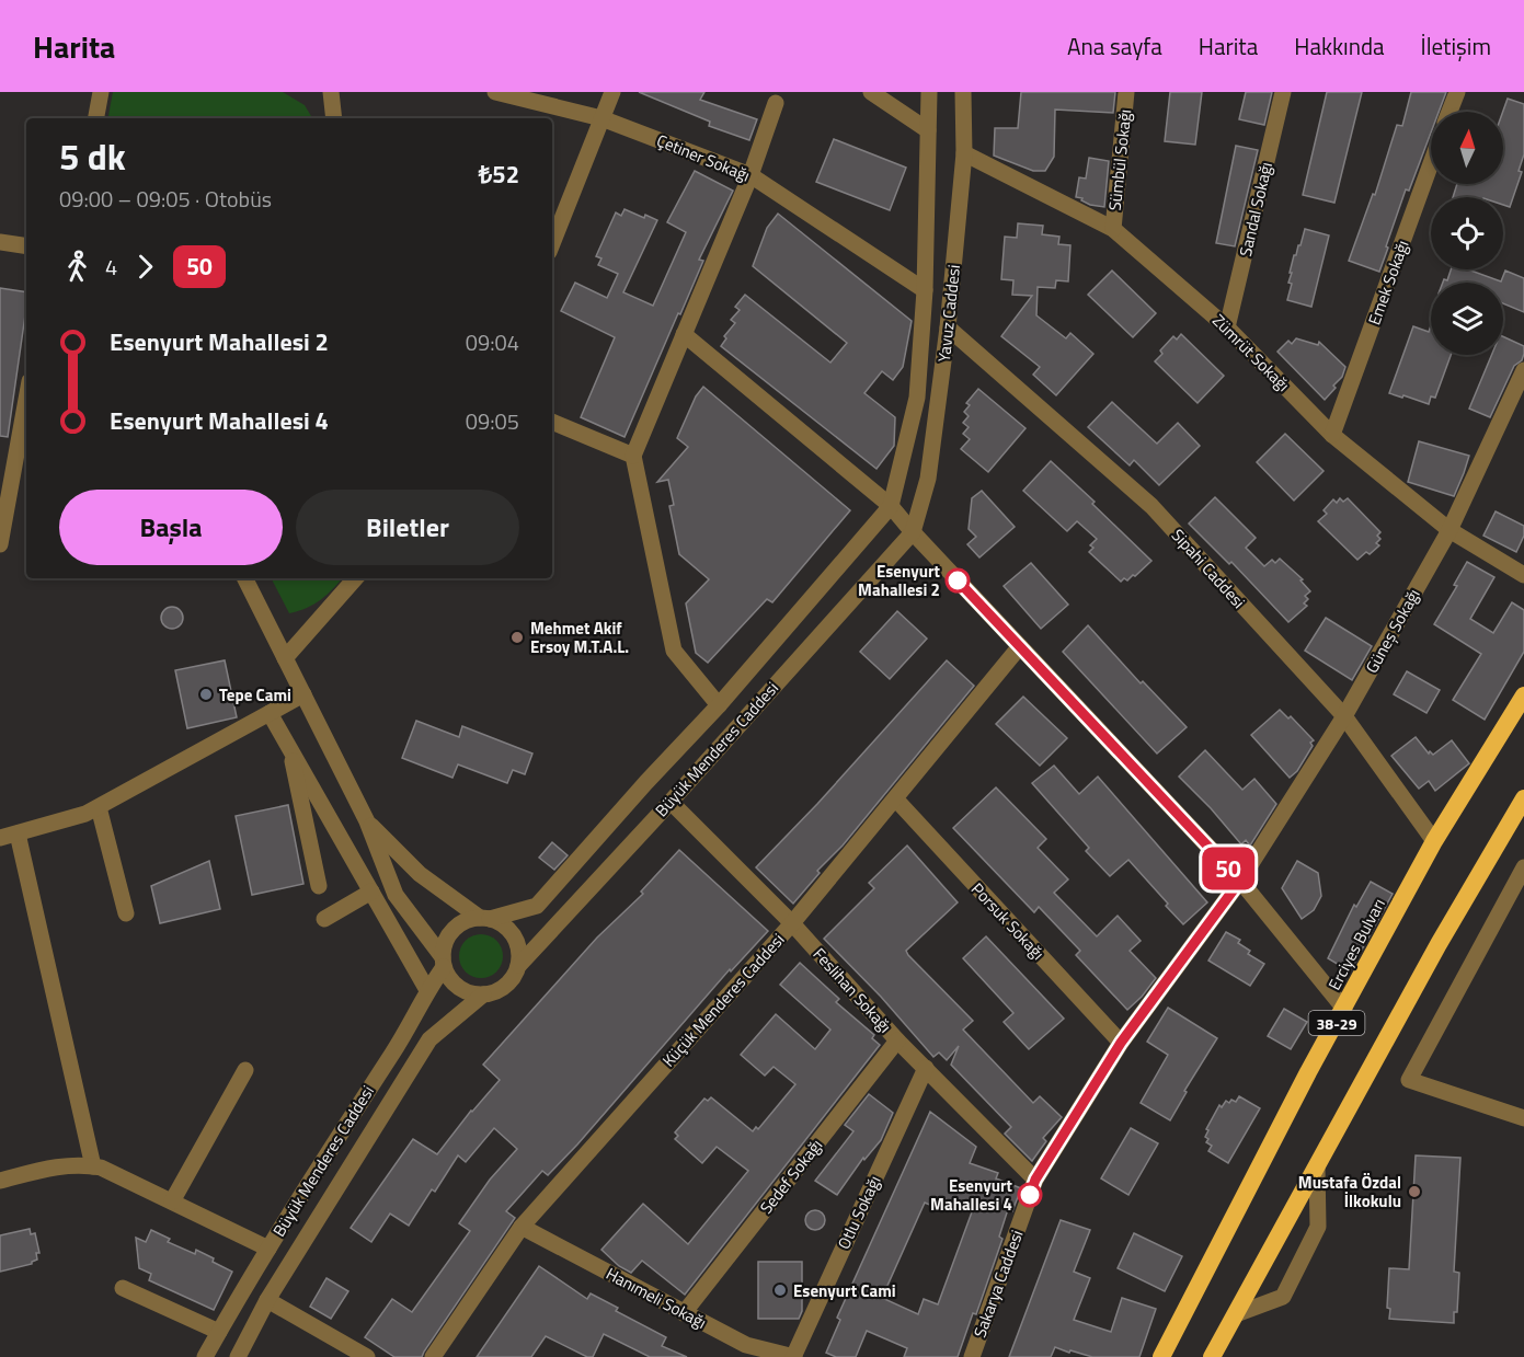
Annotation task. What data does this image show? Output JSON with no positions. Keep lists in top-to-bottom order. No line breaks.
{"streets":{"highway":["Erciyes Bulvarı","38-29"],"street":["Çetiner Sokağı","Sümbül Sokağı","Sandal Sokağı","Emek Sokağı","Yavuz Caddesi","Zümrüt Sokağı","Sipahi Caddesi","Güneş Sokağı","Büyük Menderes Caddesi","Porsuk Sokağı","Feslihan Sokağı","Küçük Menderes Caddesi","Sedef Sokağı","Otlu Sokağı","Sakarya Caddesi","Hanımeli Sokağı"]},"crossings":[["Çetiner Sokağı","Yavuz Caddesi"],["Sümbül Sokağı","Zümrüt Sokağı"],["Sandal Sokağı","Zümrüt Sokağı"],["Emek Sokağı","Zümrüt Sokağı"],["Yavuz Caddesi","Zümrüt Sokağı"],["Yavuz Caddesi","Sipahi Caddesi"],["Yavuz Caddesi","Büyük Menderes Caddesi"],["Zümrüt Sokağı","Güneş Sokağı"],["Sipahi Caddesi","Güneş Sokağı"],["Sipahi Caddesi","Erciyes Bulvarı"],["Güneş Sokağı","Sakarya Caddesi"],["Büyük Menderes Caddesi","Feslihan Sokağı"],["Porsuk Sokağı","Küçük Menderes Caddesi"],["Porsuk Sokağı","Sakarya Caddesi"],["Feslihan Sokağı","Küçük Menderes Caddesi"],["Feslihan Sokağı","Sedef Sokağı"],["Feslihan Sokağı","Otlu Sokağı"],["Feslihan Sokağı","Sakarya Caddesi"],["Küçük Menderes Caddesi","Hanımeli Sokağı"],["Sedef Sokağı","Hanımeli Sokağı"],["Otlu Sokağı","Hanımeli Sokağı"]],"places":["Esenyurt Mahallesi 2","Mehmet Akif Ersoy M.T.A.L.","Tepe Cami","Mustafa Özdal İlkokulu","Esenyurt Mahallesi 4","Esenyurt Cami"],"lines":["bus line 50"],"north":"top","page":{"header":"Harita","nav":["Ana sayfa","Harita","Hakkında","İletişim"],"on_map":"50","heading":["5 dk","09:00 – 09:05 · Otobüs","₺52"],"legs":["4","50"],"list":[{"name":"Esenyurt Mahallesi 2","value":"09:04"},{"name":"Esenyurt Mahallesi 4","value":"09:05"}],"buttons":["Başla","Biletler"]}}
